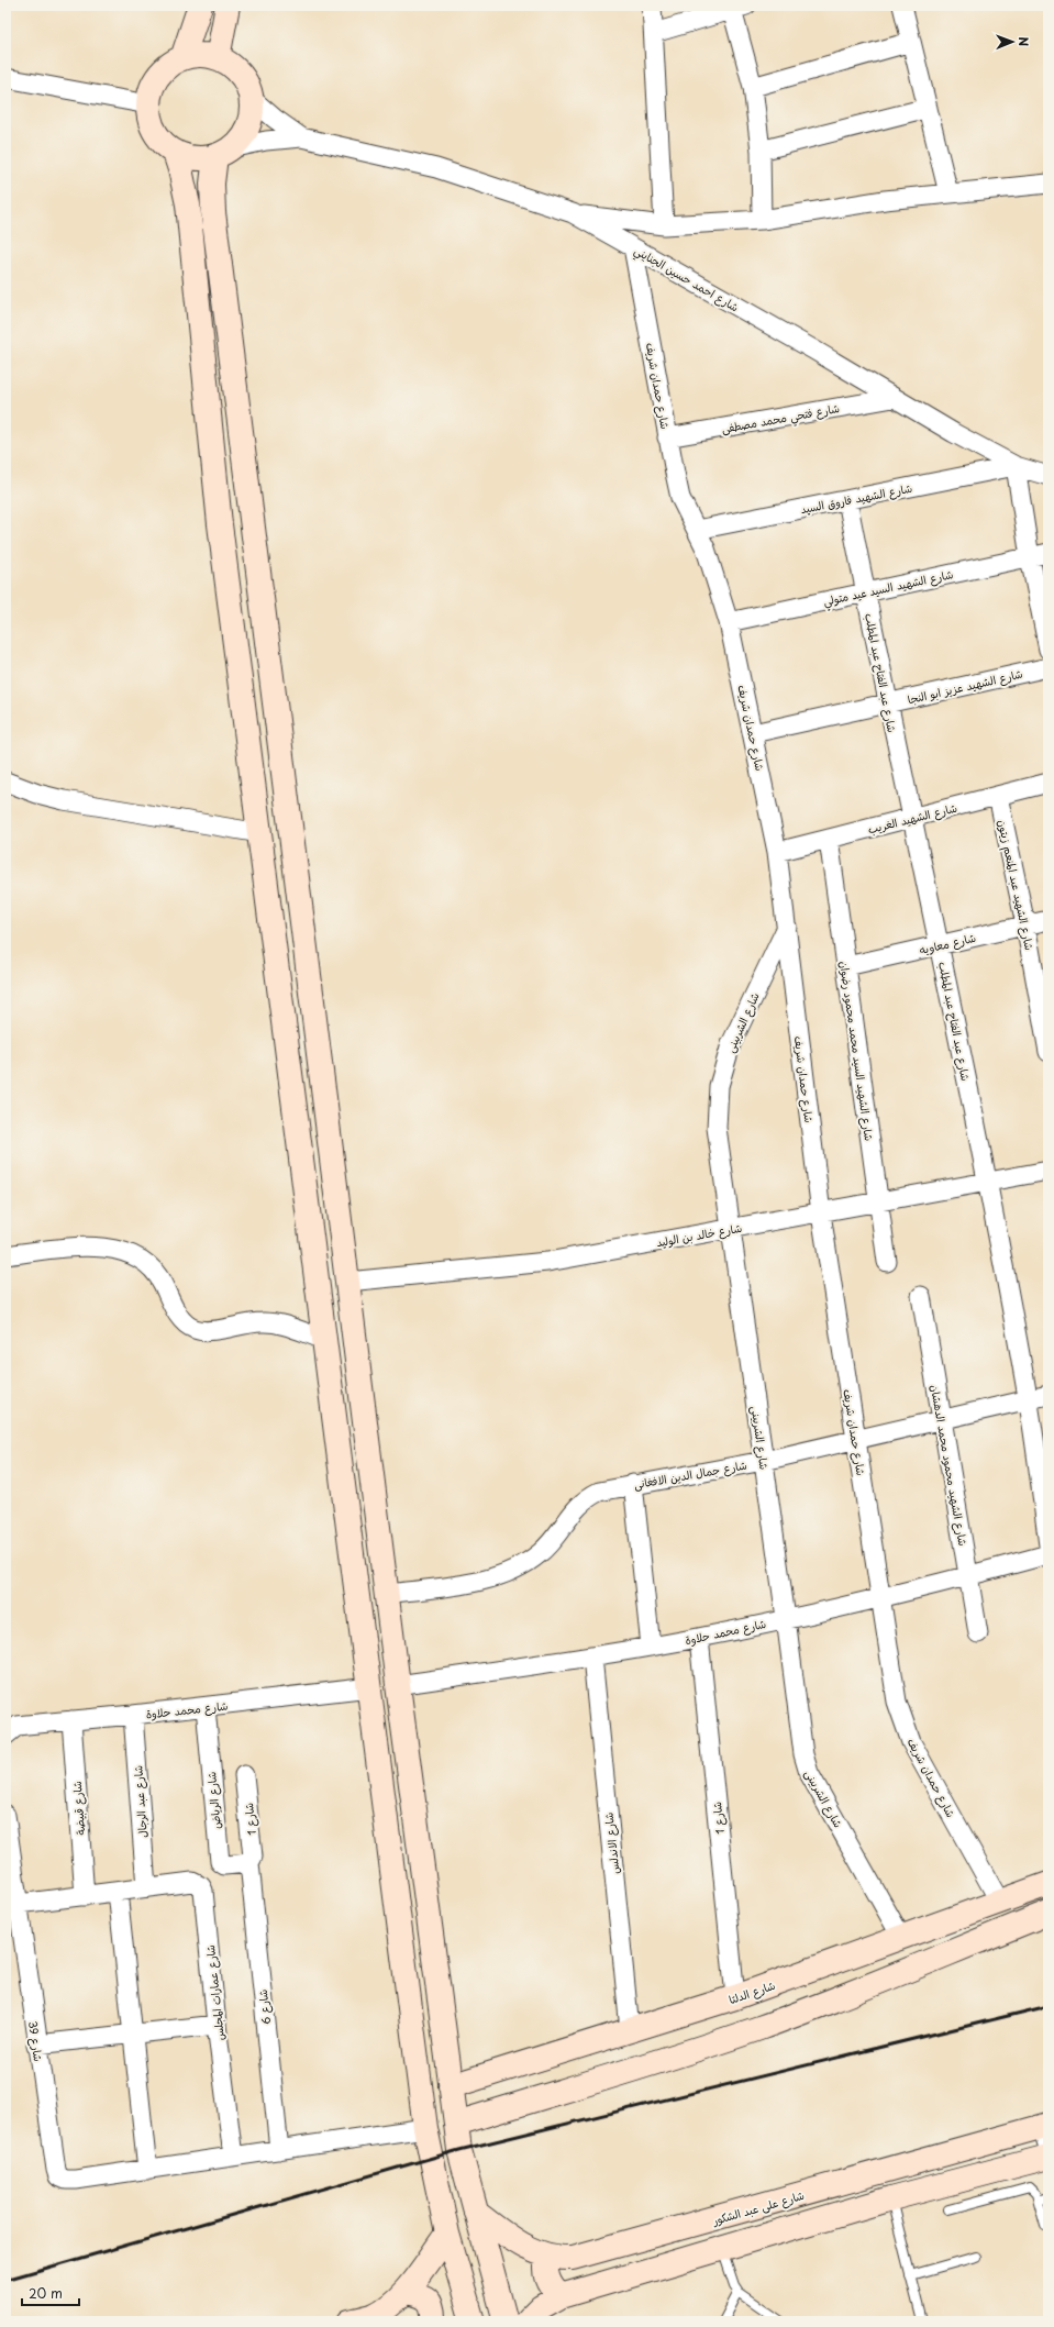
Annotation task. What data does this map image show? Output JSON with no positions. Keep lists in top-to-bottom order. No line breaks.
{"streets":{"main road":["شارع الدلتا","شارع على عبد الشكور"],"street":["شارع احمد حسين الجنايني","شارع حمدان شريف","شارع فتحي محمد مصطفى","شارع الشهيد فاروق السيد","شارع الشهيد السيد عيد متولي","شارع عبد الفتاح عبد المطلب","شارع الشهيد عزيز ابو النجا","شارع الشهيد الغريب","شارع الشهيد عبد المنعم زيتون","شارع معاويه","شارع الشربينى","شارع الشهيد السيد محمد محمود رضوان","شارع خالد بن الوليد","شارع الشهيد محمود محمد الدهشان","شارع جمال الدين الافغانى","شارع محمد حلاوة","شارع الرياض","شارع عبد الرجال","شارع قبيضة","شارع 1","شارع الاندلس","شارع عمارات المجلس","شارع 6","شارع 39"]},"crossings":[["شارع احمد حسين الجنايني","شارع حمدان شريف"],["شارع احمد حسين الجنايني","شارع فتحي محمد مصطفى"],["شارع احمد حسين الجنايني","شارع الشهيد فاروق السيد"],["شارع حمدان شريف","شارع فتحي محمد مصطفى"],["شارع حمدان شريف","شارع الشهيد فاروق السيد"],["شارع حمدان شريف","شارع الشهيد السيد عيد متولي"],["شارع حمدان شريف","شارع الشهيد عزيز ابو النجا"],["شارع حمدان شريف","شارع الشهيد الغريب"],["شارع حمدان شريف","شارع الشربينى"],["شارع حمدان شريف","شارع خالد بن الوليد"],["شارع حمدان شريف","شارع جمال الدين الافغانى"],["شارع حمدان شريف","شارع محمد حلاوة"],["شارع حمدان شريف","شارع الدلتا"],["شارع الشهيد فاروق السيد","شارع عبد الفتاح عبد المطلب"],["شارع الشهيد السيد عيد متولي","شارع عبد الفتاح عبد المطلب"],["شارع عبد الفتاح عبد المطلب","شارع الشهيد عزيز ابو النجا"],["شارع عبد الفتاح عبد المطلب","شارع الشهيد الغريب"],["شارع عبد الفتاح عبد المطلب","شارع معاويه"],["شارع عبد الفتاح عبد المطلب","شارع خالد بن الوليد"],["شارع عبد الفتاح عبد المطلب","شارع جمال الدين الافغانى"],["شارع الشهيد الغريب","شارع الشهيد عبد المنعم زيتون"],["شارع الشهيد الغريب","شارع الشهيد السيد محمد محمود رضوان"],["شارع الشهيد عبد المنعم زيتون","شارع معاويه"],["شارع معاويه","شارع الشهيد السيد محمد محمود رضوان"],["شارع الشربينى","شارع خالد بن الوليد"],["شارع الشربينى","شارع جمال الدين الافغانى"],["شارع الشربينى","شارع محمد حلاوة"],["شارع الشربينى","شارع الدلتا"],["شارع الشهيد السيد محمد محمود رضوان","شارع خالد بن الوليد"],["شارع الشهيد محمود محمد الدهشان","شارع جمال الدين الافغانى"],["شارع الشهيد محمود محمد الدهشان","شارع محمد حلاوة"],["شارع محمد حلاوة","شارع الرياض"],["شارع محمد حلاوة","شارع عبد الرجال"],["شارع محمد حلاوة","شارع قبيضة"],["شارع محمد حلاوة","شارع 1"],["شارع محمد حلاوة","شارع الاندلس"],["شارع الرياض","شارع 1"],["شارع الرياض","شارع 6"],["شارع عبد الرجال","شارع عمارات المجلس"],["شارع 1","شارع الدلتا"],["شارع 1","شارع 6"],["شارع الاندلس","شارع الدلتا"]],"scale_bar":"20 m","north":"right"}
